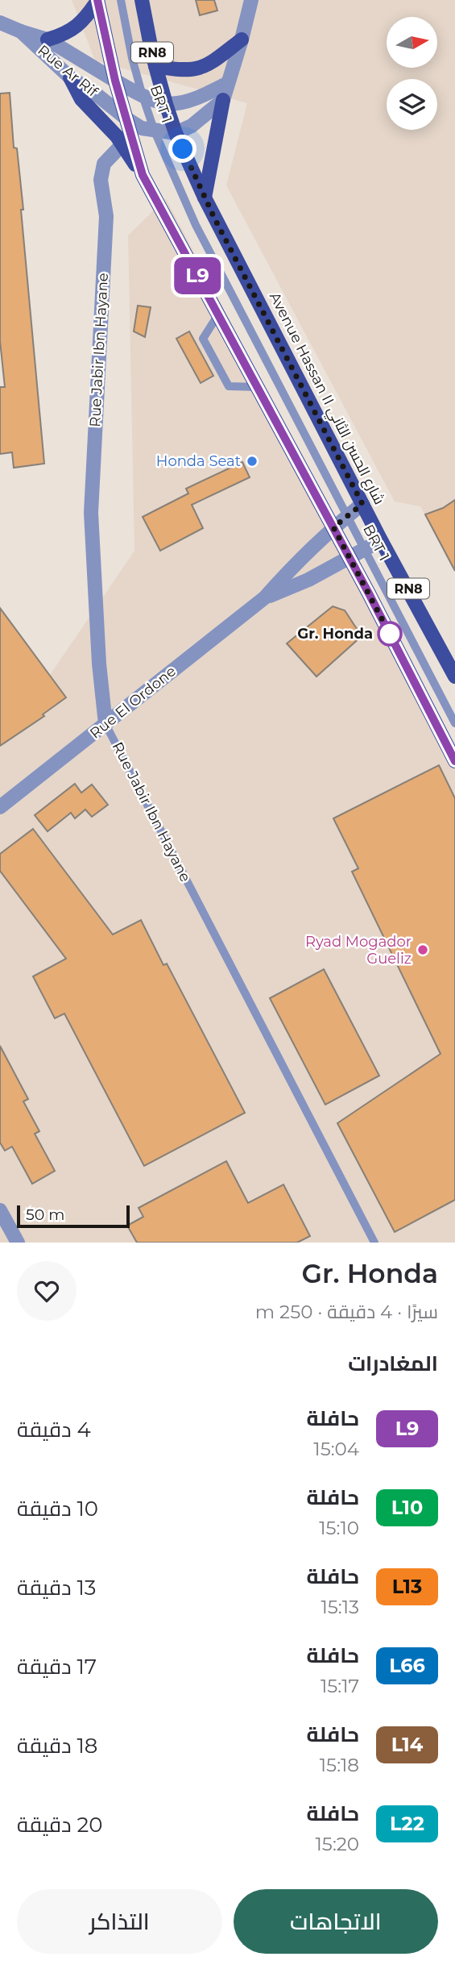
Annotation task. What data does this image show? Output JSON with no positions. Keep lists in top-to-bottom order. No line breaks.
{"streets":{"main road":["RN8","Avenue Hassan II شارع الحسن الثاني"],"street":["Rue Ar Rif","Rue Jabir Ibn Hayane","Rue El Ordone"],"lane":["BRT 1"]},"crossings":[["RN8","Rue Ar Rif"],["RN8","Avenue Hassan II شارع الحسن الثاني"],["RN8","Rue El Ordone"],["Rue Ar Rif","BRT 1"],["Rue Ar Rif","Avenue Hassan II شارع الحسن الثاني"],["BRT 1","Rue El Ordone"],["Rue Jabir Ibn Hayane","Rue El Ordone"],["Avenue Hassan II شارع الحسن الثاني","Rue El Ordone"]],"places":["Honda Seat","Gr. Honda","Ryad Mogador Gueliz"],"lines":["bus line L9"],"scale_bar":"50 m","north":"right","page":{"on_map":"L9","scale":"50 m","heading":[["Gr. Honda","سيرًا · 4 دقيقة · 250 m"],"المغادرات"],"list":[{"mark":"L9","name":"حافلة","note":"15:04","value":"4 دقيقة"},{"mark":"L10","name":"حافلة","note":"15:10","value":"10 دقيقة"},{"mark":"L13","name":"حافلة","note":"15:13","value":"13 دقيقة"},{"mark":"L66","name":"حافلة","note":"15:17","value":"17 دقيقة"},{"mark":"L14","name":"حافلة","note":"15:18","value":"18 دقيقة"},{"mark":"L22","name":"حافلة","note":"15:20","value":"20 دقيقة"}],"buttons":["الاتجاهات","التذاكر"]}}
